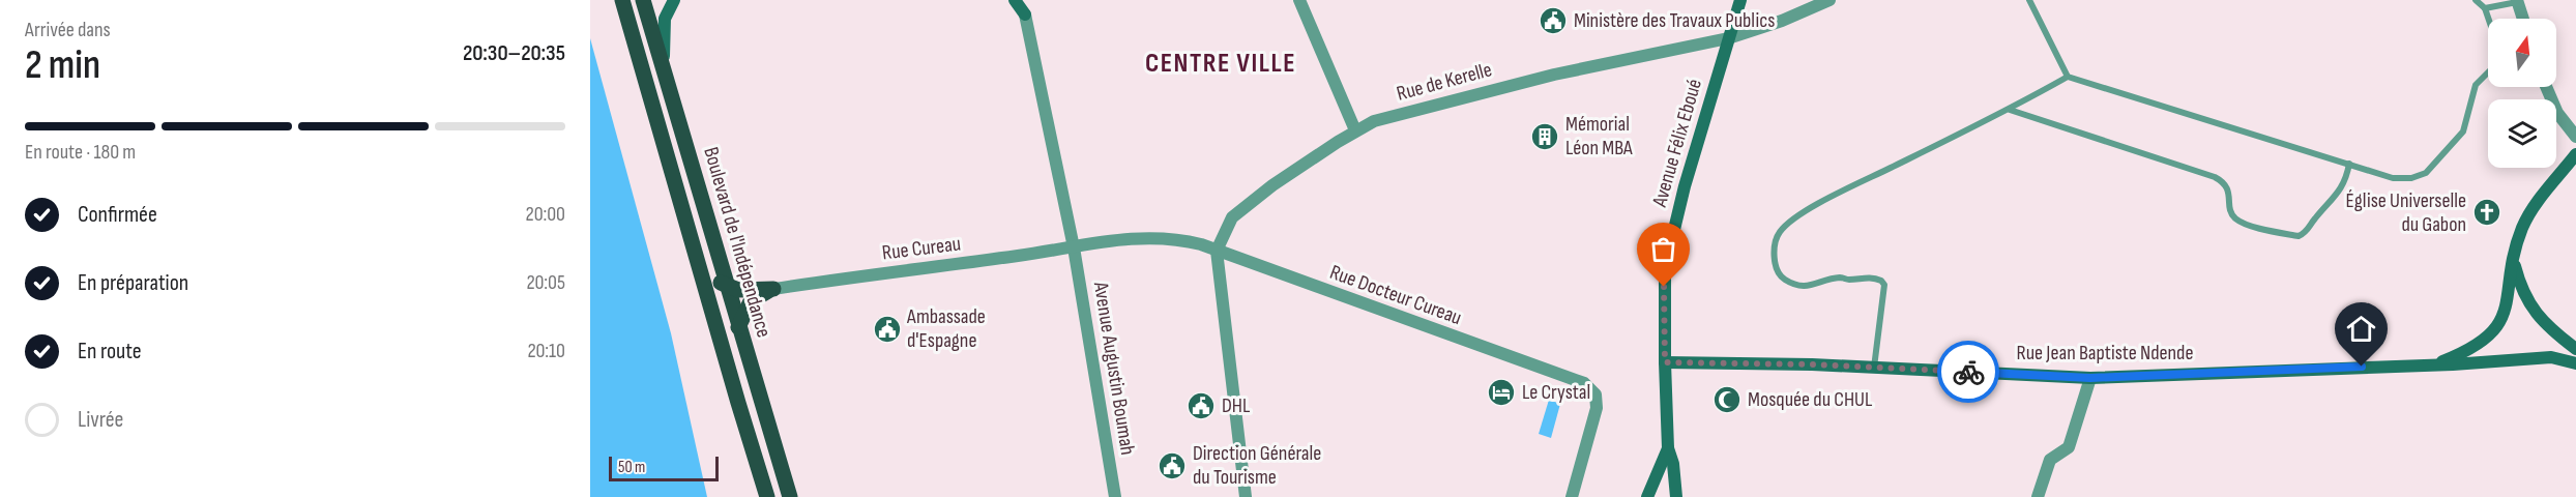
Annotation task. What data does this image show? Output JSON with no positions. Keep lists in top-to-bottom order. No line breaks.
{"streets":{"main road":["Avenue Félix Eboué","Boulevard de l'Indépendance","Rue Jean Baptiste Ndende"],"street":["Rue de Kerelle","Rue Cureau","Rue Docteur Cureau","Avenue Augustin Boumah"]},"crossings":[["Rue de Kerelle","Avenue Félix Eboué"],["Rue de Kerelle","Rue Docteur Cureau"],["Avenue Félix Eboué","Rue Jean Baptiste Ndende"],["Rue Cureau","Rue Docteur Cureau"],["Rue Cureau","Avenue Augustin Boumah"],["Rue Docteur Cureau","Avenue Augustin Boumah"]],"districts":["CENTRE VILLE"],"places":{"public building":["Ministère des Travaux Publics","Ambassade d'Espagne","DHL","Direction Générale du Tourisme"],"building":["Mémorial Léon MBA"],"church":["Église Universelle du Gabon"],"hotel":["Le Crystal"],"mosque":["Mosquée du CHUL"]},"scale_bar":"50 m","north":"top","page":{"heading":["2 min","Arrivée dans","20:30–20:35"],"bar":"En route · 180 m","list":[["Confirmée","20:00"],["En préparation","20:05"],["En route","20:10"],"Livrée"],"scale":"50 m"}}
